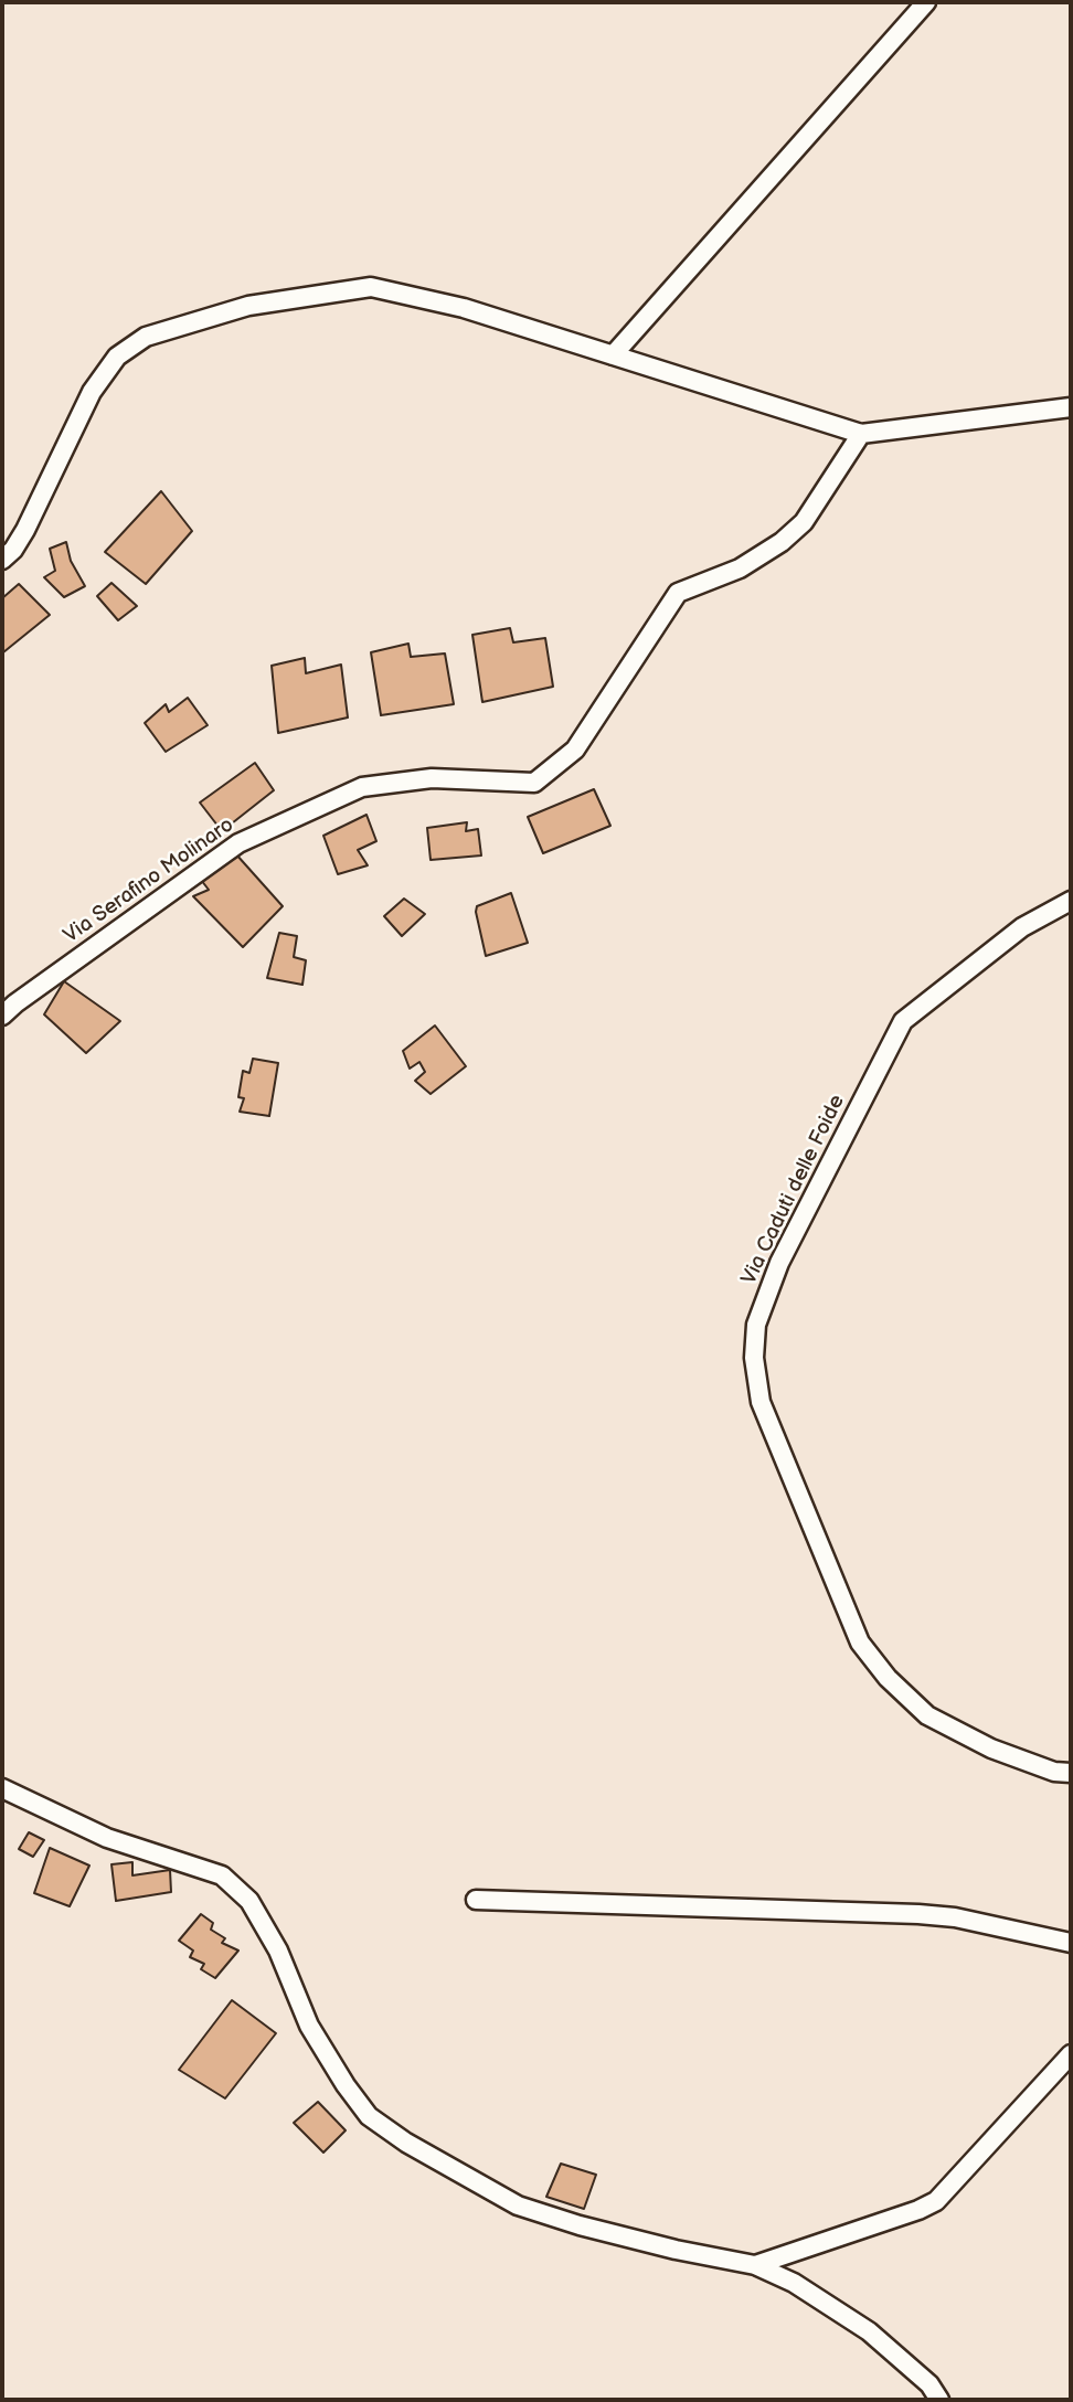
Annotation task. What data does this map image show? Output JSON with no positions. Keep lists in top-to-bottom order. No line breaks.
{"streets":{"street":["Via Serafino Molinaro","Via Caduti delle Foide"]}}
